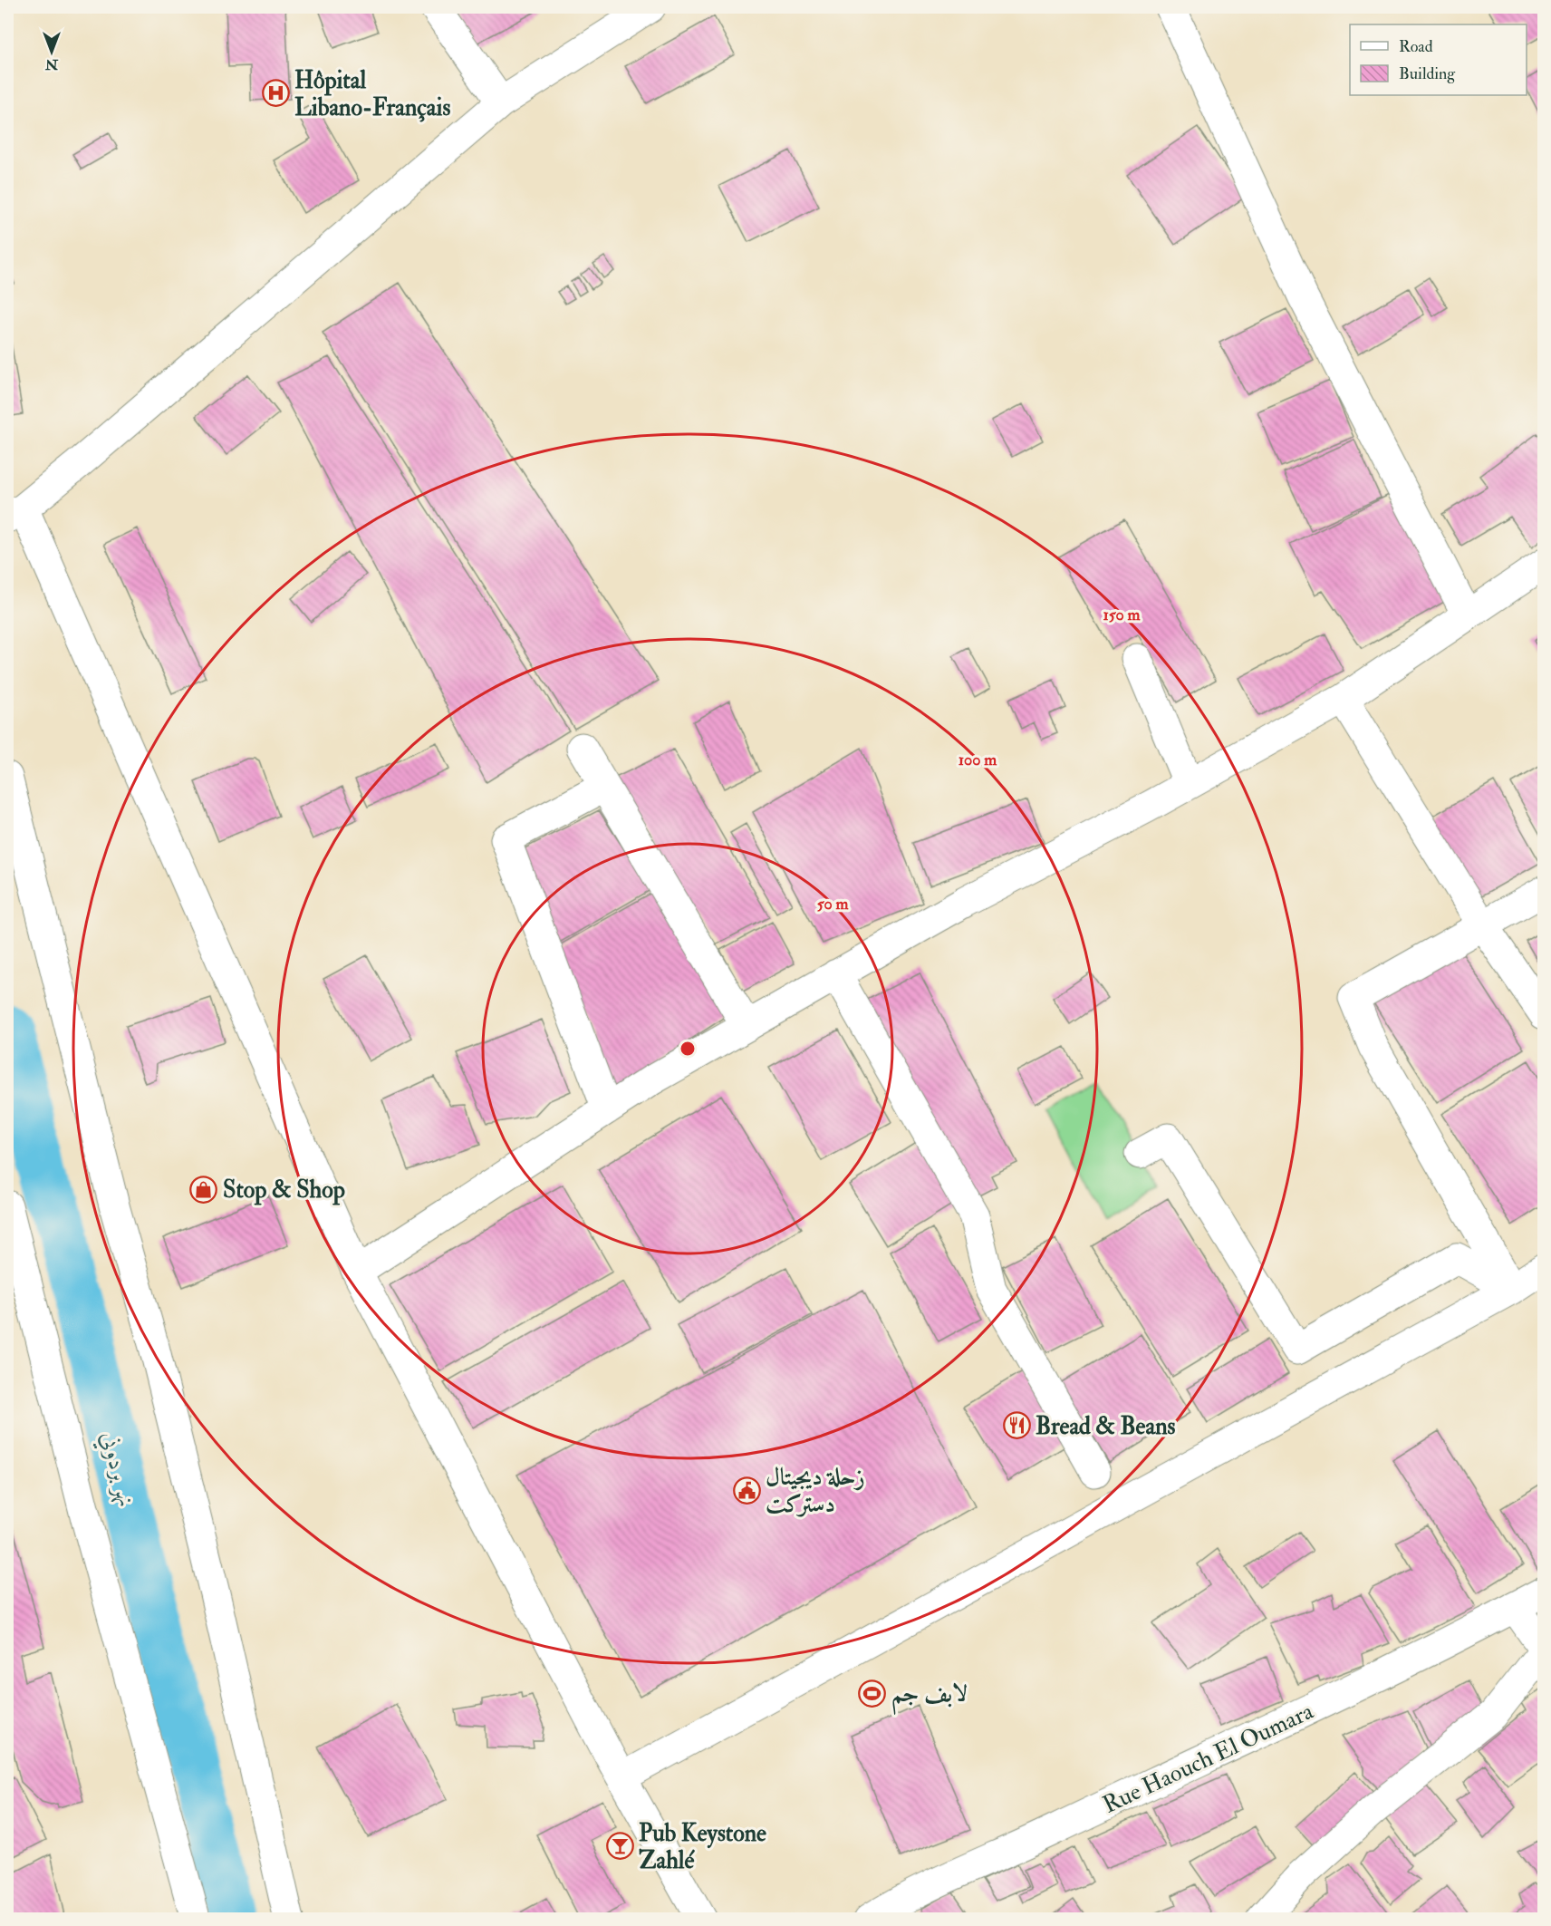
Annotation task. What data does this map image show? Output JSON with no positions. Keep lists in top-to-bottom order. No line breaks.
{"streets":{"main road":["Rue Haouch El Oumara"]},"water":["نهر بردوني"],"places":{"hospital":["Hôpital Libano-Français"],"shop":["Stop & Shop"],"restaurant":["Bread & Beans"],"public building":["زحلة ديجيتال دستركت"],"sports":["لابف جم"],"bar":["Pub Keystone Zahlé"]},"legend":["Road","Building"],"north":"bottom","rings":["150 m","100 m","50 m"]}
